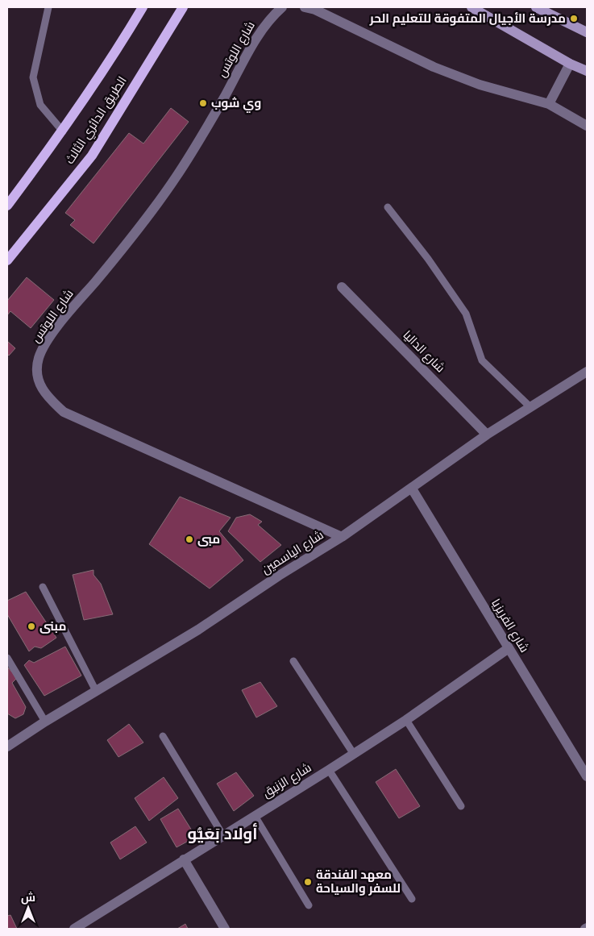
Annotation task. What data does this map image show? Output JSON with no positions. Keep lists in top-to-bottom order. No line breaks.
{"streets":{"main road":["الطريق الدائري الثالث"],"street":["شارع اللوتس","شارع الداليا","شارع الياسمين","شارع الفريزيا","شارع الزنبق"]},"crossings":[["شارع اللوتس","شارع الياسمين"],["شارع الداليا","شارع الياسمين"],["شارع الياسمين","شارع الفريزيا"],["شارع الفريزيا","شارع الزنبق"]],"districts":["أولاد بَعَيُّو"],"places":["مدرسة الأجيال المتفوقة للتعليم الحر","وي شوب","مبى","مبنى","معهد الفندقة للسفر والسياحة"],"north":"top"}
